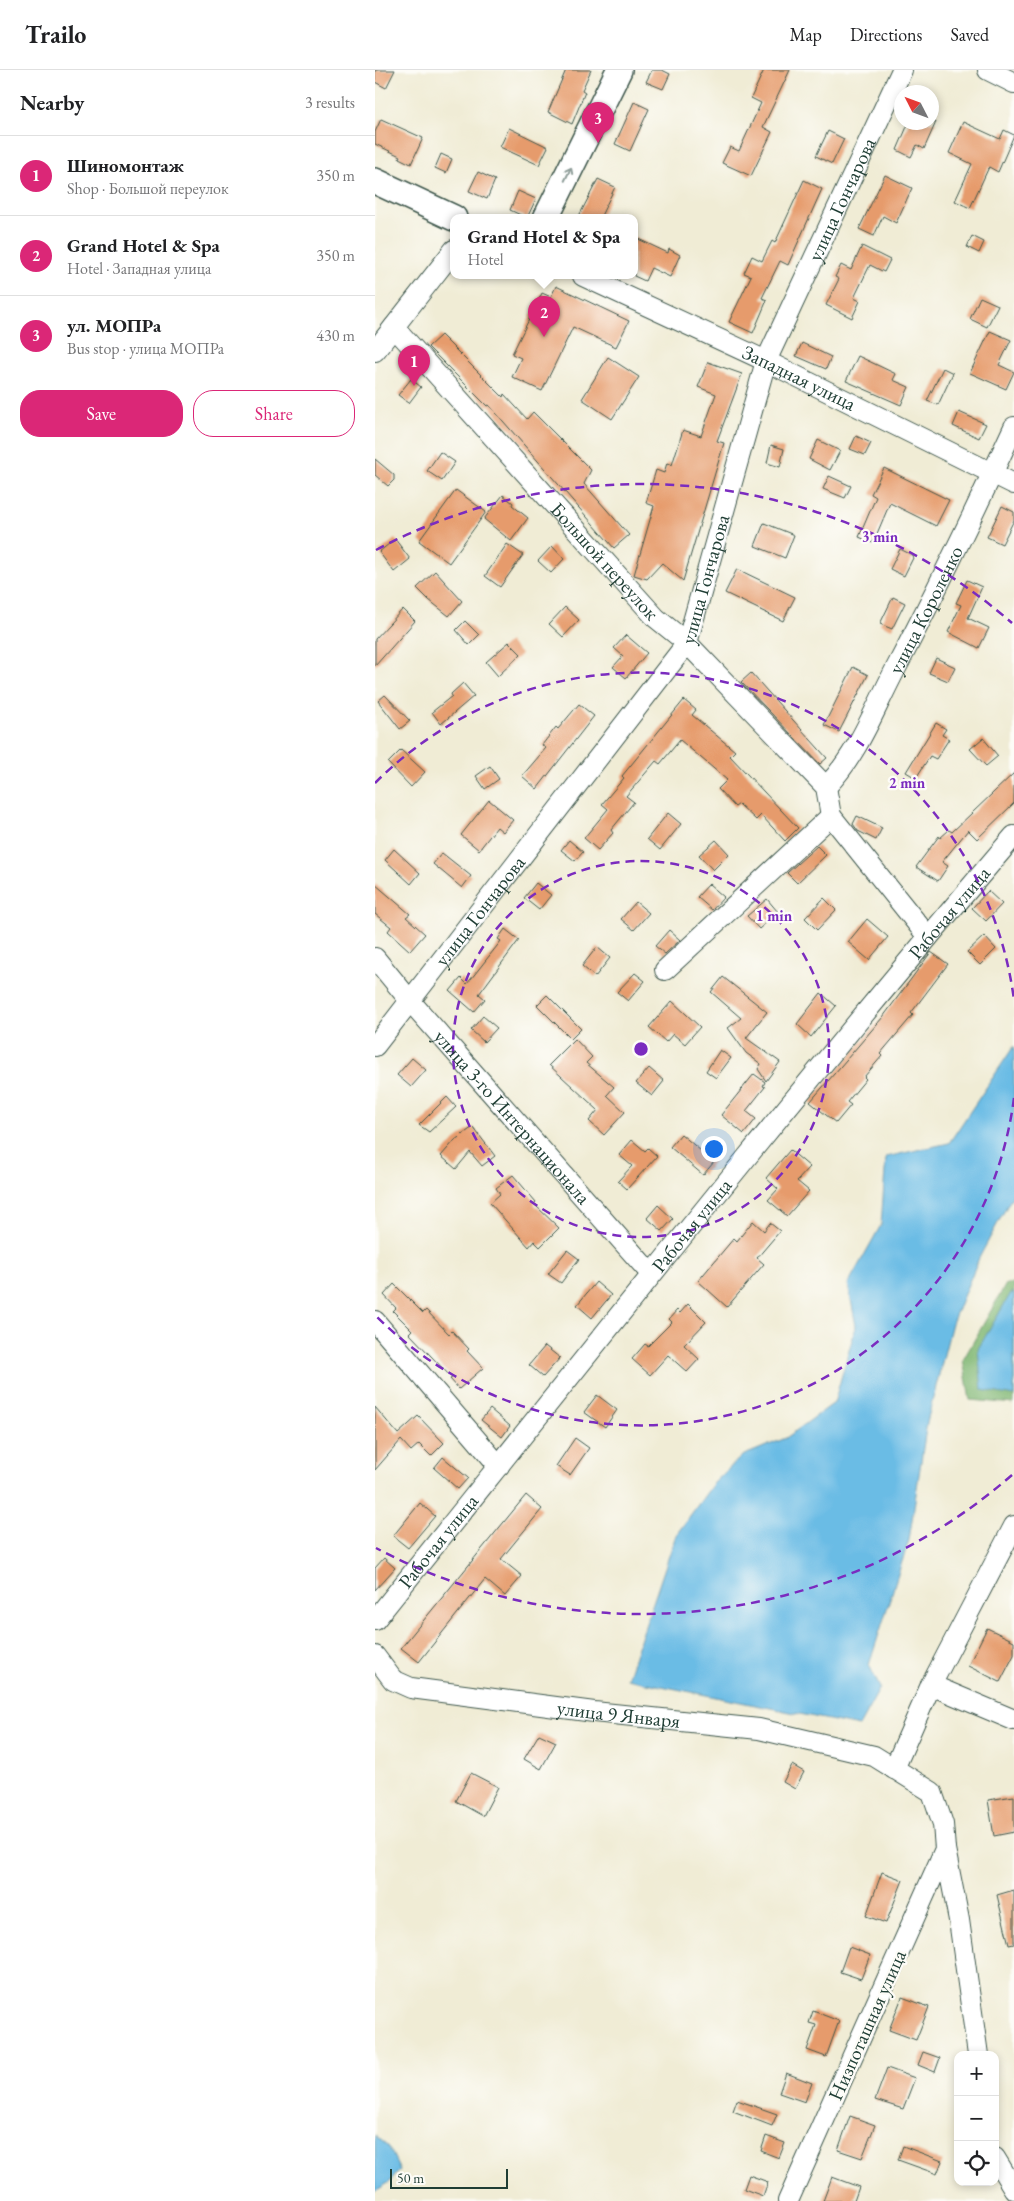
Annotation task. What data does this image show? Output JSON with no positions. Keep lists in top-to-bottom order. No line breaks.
{"streets":{"street":["улица Гончарова","Западная улица","Большой переулок","улица Короленко","Рабочая улица","улица 3-го Интернационала","улица 9 Января","Низпоташная улица"]},"crossings":[["улица Гончарова","Западная улица"],["улица Гончарова","Большой переулок"],["улица Гончарова","улица 3-го Интернационала"],["Западная улица","улица Короленко"],["Большой переулок","улица Короленко"],["Рабочая улица","улица 3-го Интернационала"],["улица 9 Января","Низпоташная улица"]],"scale_bar":"50 m","north":"top left","page":{"header":"Trailo","nav":["Map","Directions","Saved"],"heading":["Nearby","3 results"],"pins":["3","2","1"],"list":[{"mark":"1","name":"Шиномонтаж","note":"Shop · Большой переулок","value":"350 m"},{"mark":"2","name":"Grand Hotel & Spa","note":"Hotel · Западная улица","value":"350 m"},{"mark":"3","name":"ул. МОПРа","note":"Bus stop · улица МОПРа","value":"430 m"}],"popup":["Grand Hotel & Spa","Hotel"],"buttons":["Save","Share"],"map_buttons":["+","−"],"scale":"50 m"},"rings":["3 min","2 min","1 min"]}
